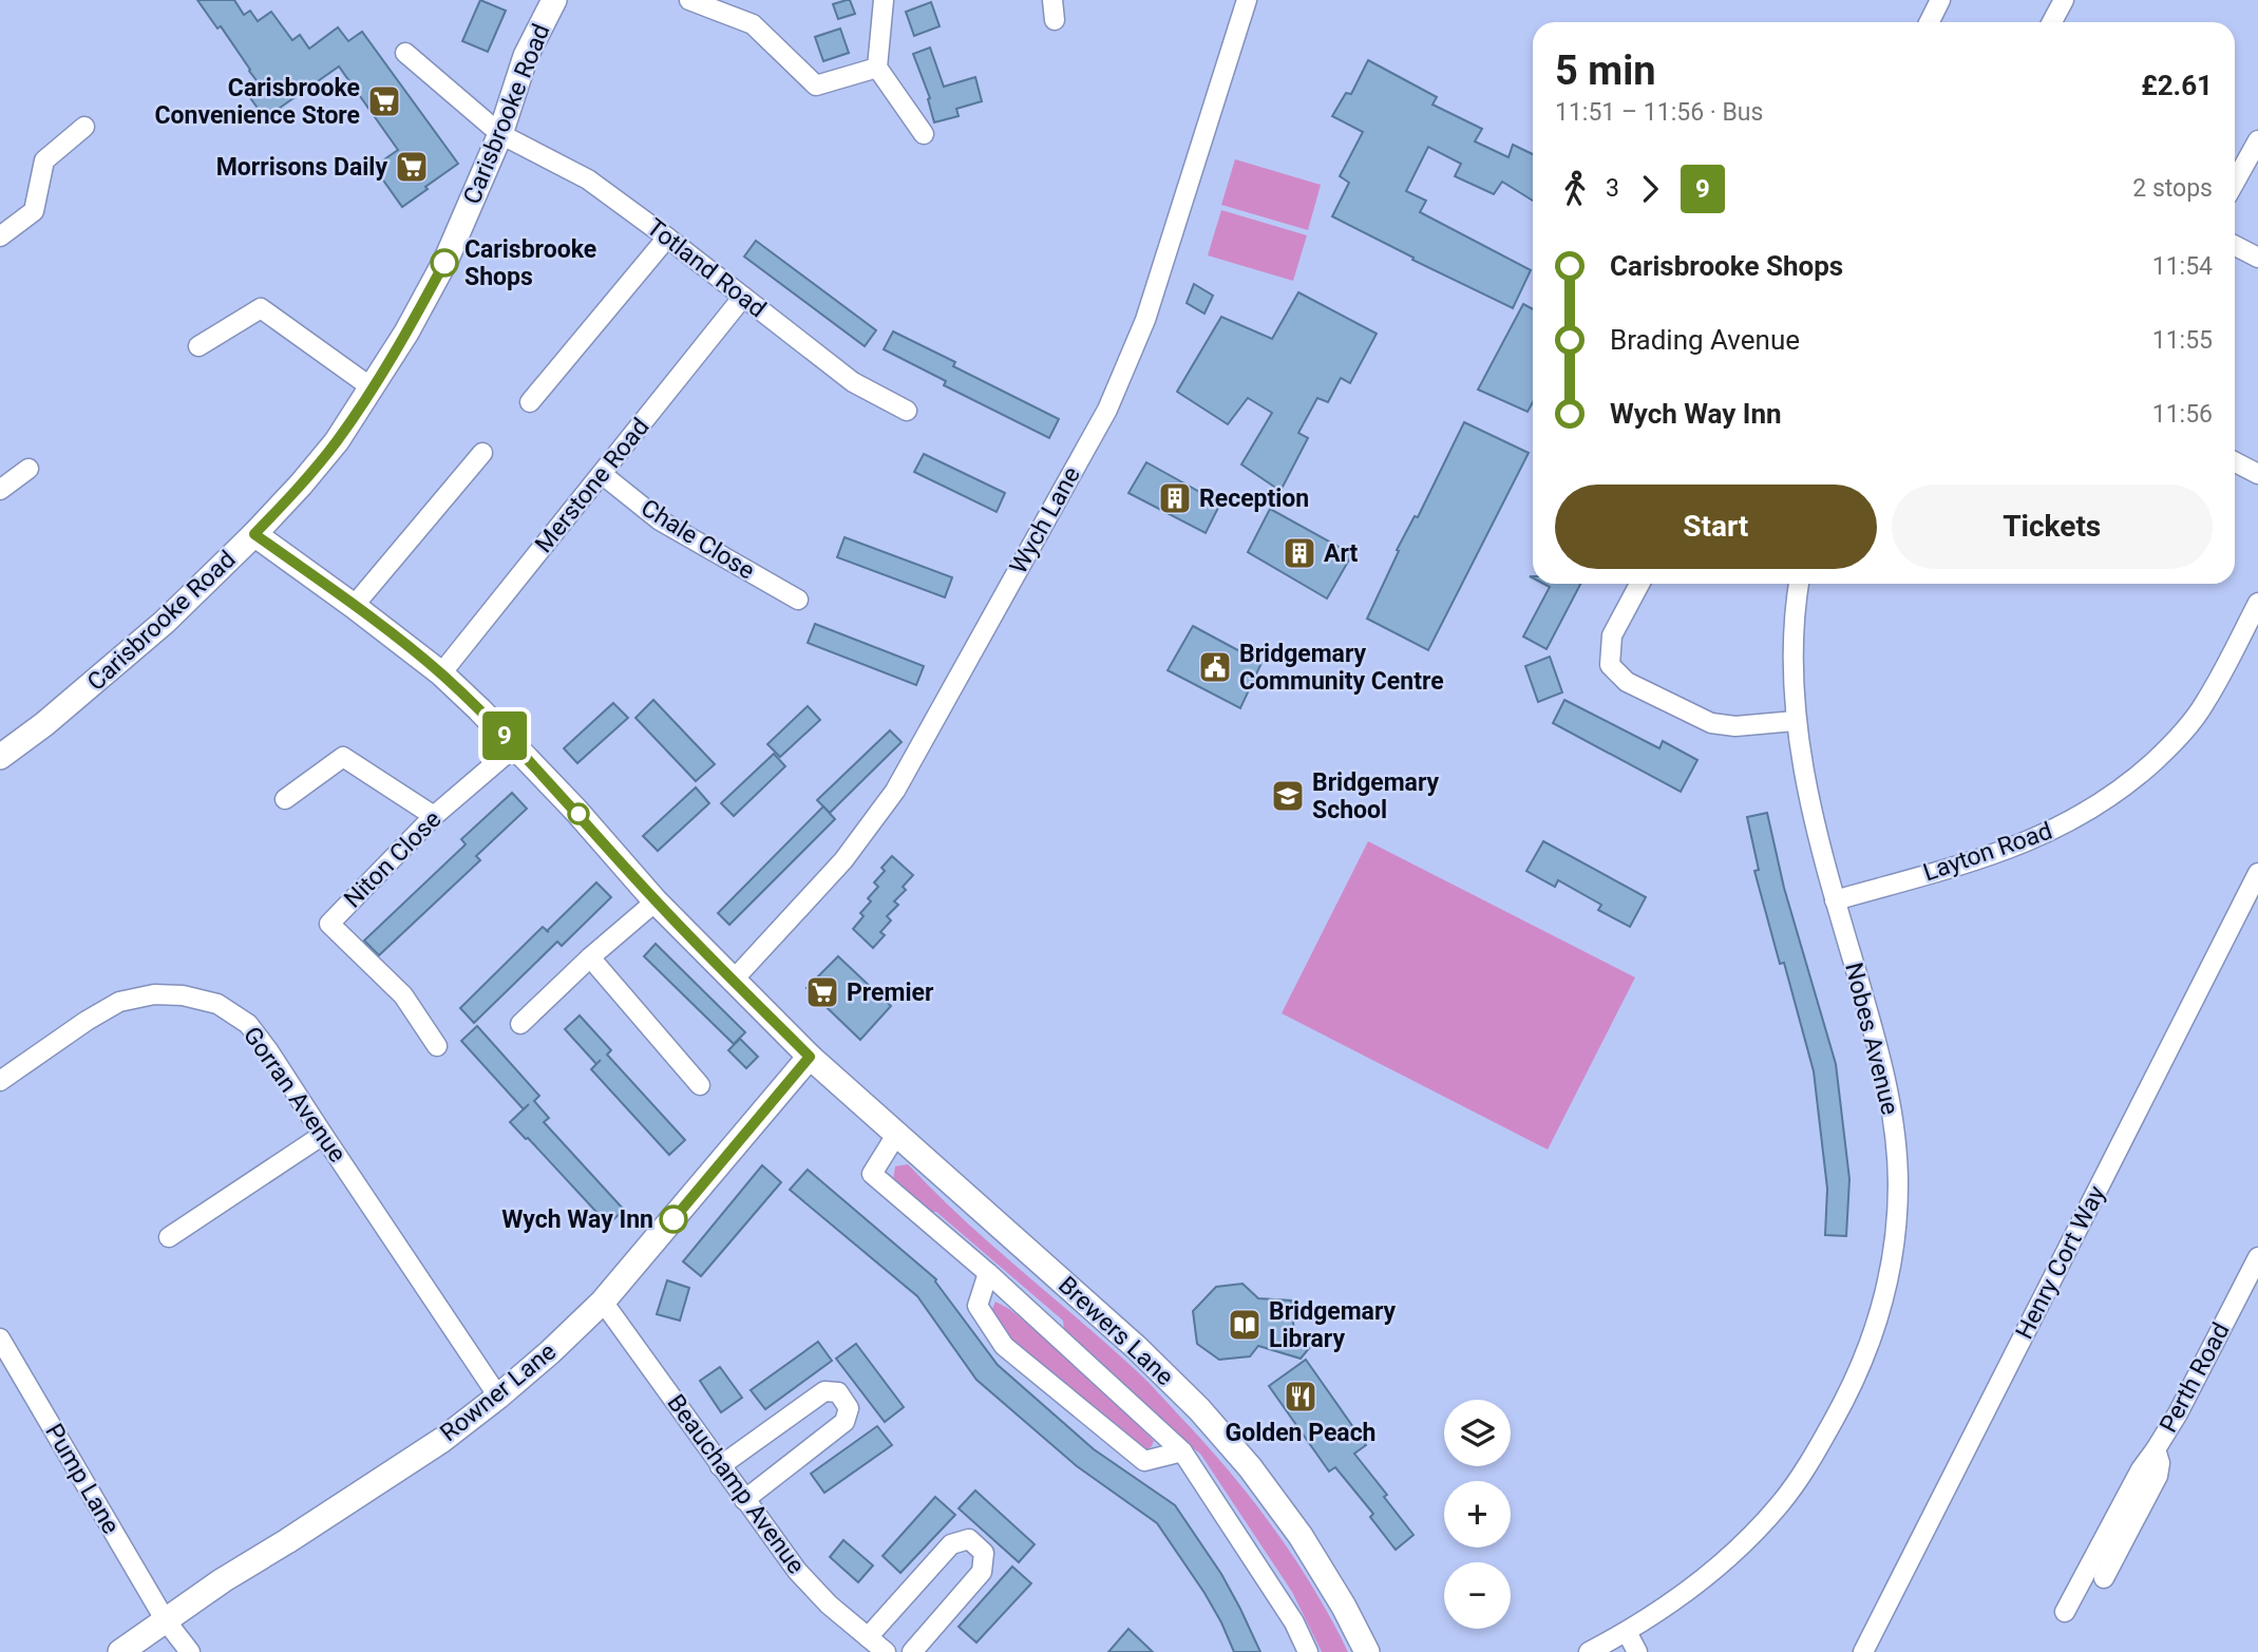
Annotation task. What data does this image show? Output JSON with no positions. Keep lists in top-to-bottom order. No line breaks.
{"streets":{"street":["Carisbrooke Road","Totland Road","Merstone Road","Wych Lane","Chale Close","Layton Road","Niton Close","Nobes Avenue","Gorran Avenue","Henry Cort Way","Brewers Lane","Perth Road","Rowner Lane","Pump Lane","Beauchamp Avenue"]},"crossings":[["Carisbrooke Road","Totland Road"],["Carisbrooke Road","Brewers Lane"],["Totland Road","Merstone Road"],["Merstone Road","Chale Close"],["Merstone Road","Brewers Lane"],["Wych Lane","Brewers Lane"],["Layton Road","Nobes Avenue"],["Niton Close","Brewers Lane"],["Gorran Avenue","Rowner Lane"],["Brewers Lane","Rowner Lane"],["Rowner Lane","Pump Lane"],["Rowner Lane","Beauchamp Avenue"]],"places":{"supermarket":["Carisbrooke Convenience Store","Morrisons Daily","Premier"],"other":["Carisbrooke Shops","Wych Way Inn"],"building":["Reception","Art"],"public building":["Bridgemary Community Centre"],"school or university":["Bridgemary School"],"library":["Bridgemary Library"],"restaurant":["Golden Peach"]},"lines":["bus line 9"],"page":{"on_map":"9","heading":["5 min","11:51 – 11:56 · Bus","£2.61"],"legs":["3","9","2 stops"],"list":[{"name":"Carisbrooke Shops","value":"11:54"},{"name":"Brading Avenue","value":"11:55"},{"name":"Wych Way Inn","value":"11:56"}],"buttons":["Start","Tickets"],"map_buttons":["+","−"]}}
